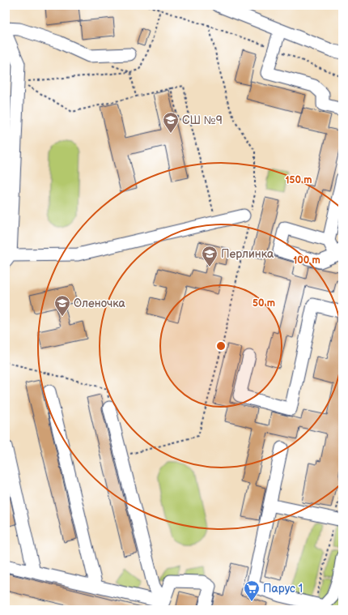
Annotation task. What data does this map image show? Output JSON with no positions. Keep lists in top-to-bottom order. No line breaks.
{"places":{"school or university":["СШ №9","Перлинка","Оленочка"],"supermarket":["Парус 1"]},"rings":["150 m","100 m","50 m"]}
